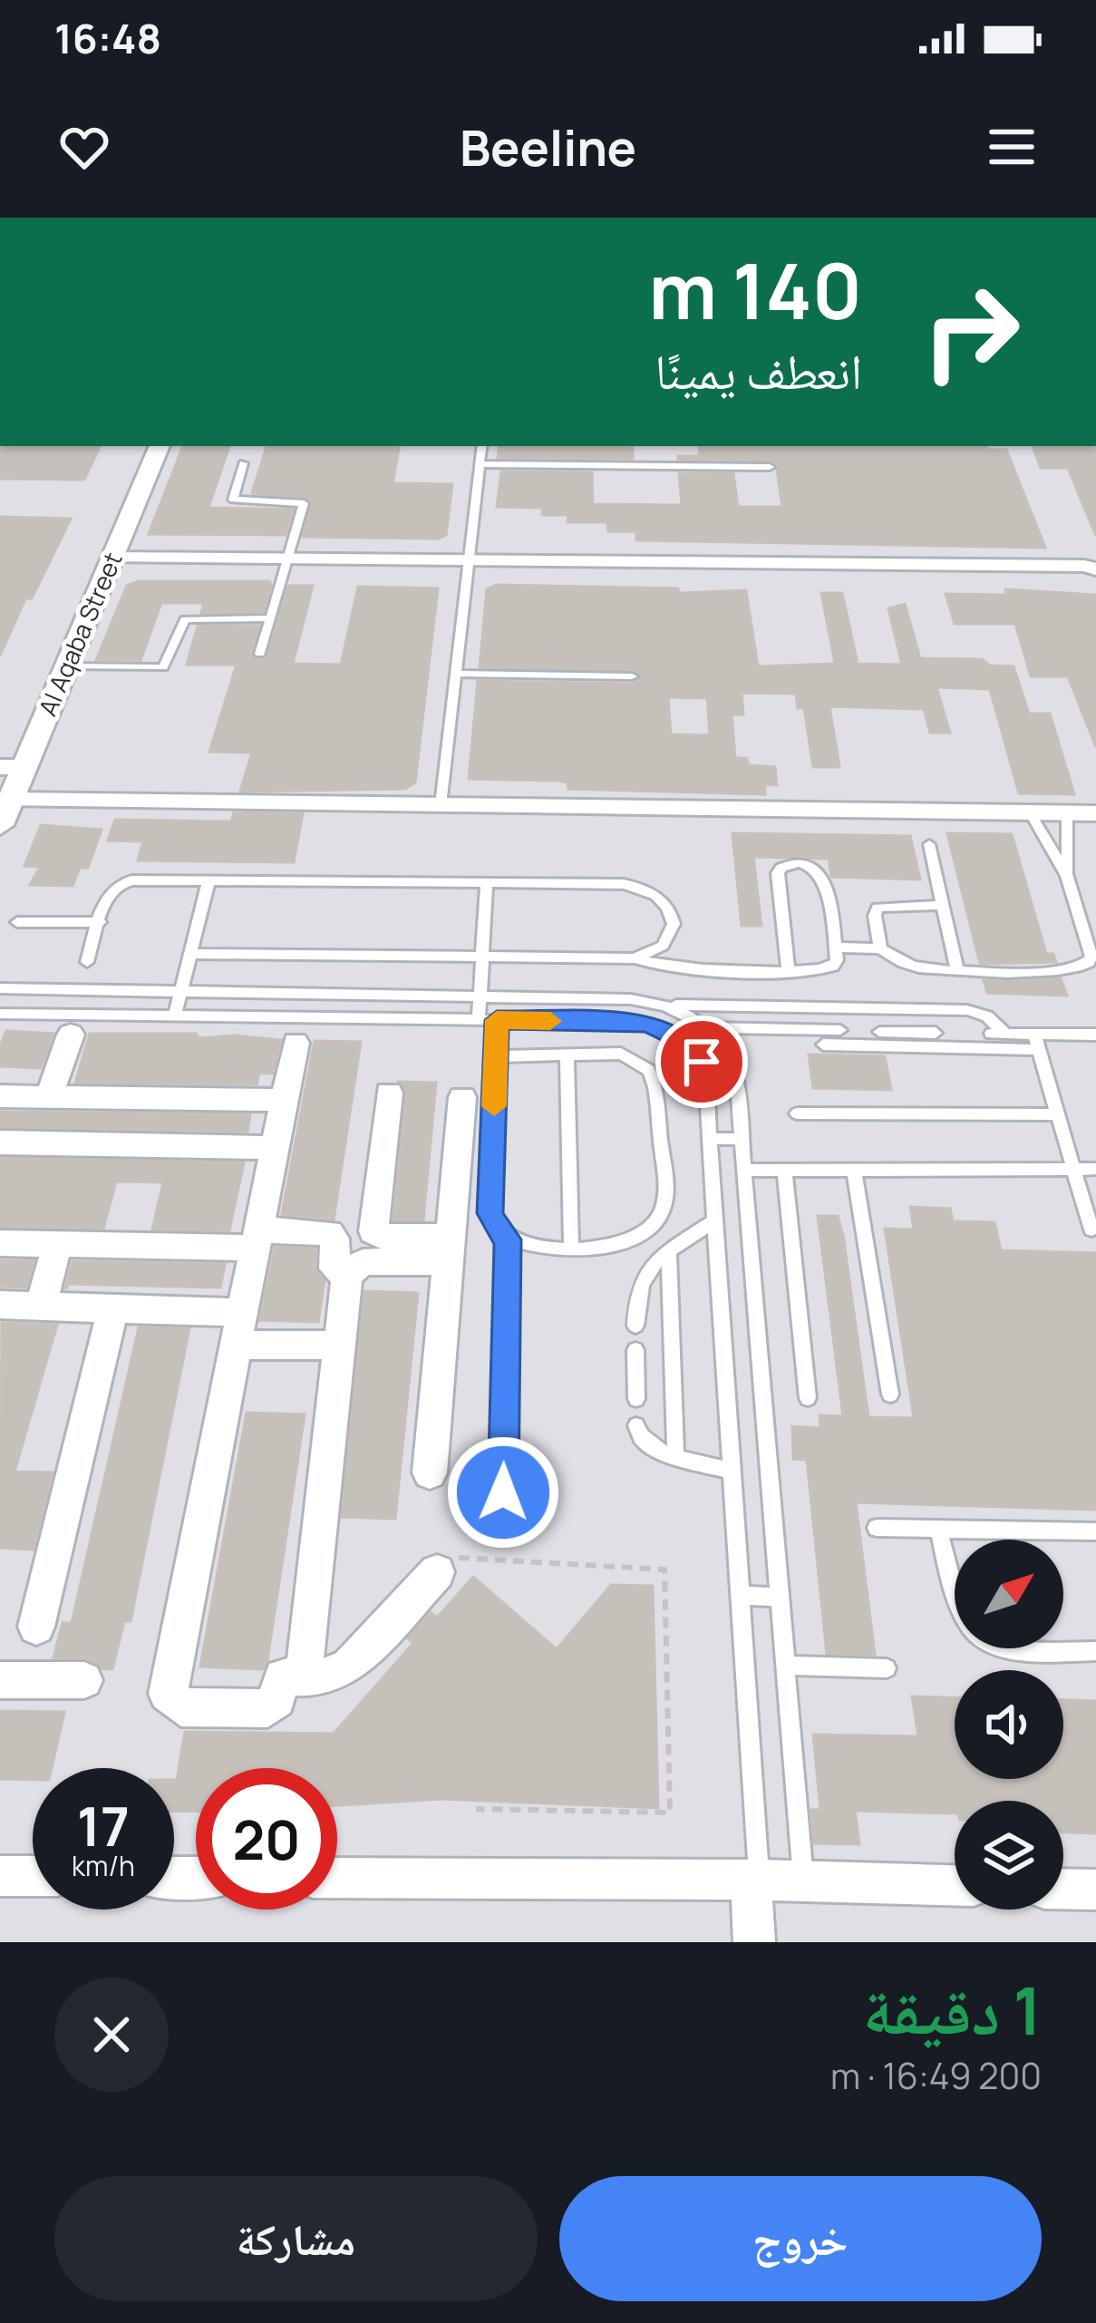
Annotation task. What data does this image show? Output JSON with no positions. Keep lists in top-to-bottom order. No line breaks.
{"streets":{"street":["Al Aqaba Street"]},"north":"top right","page":{"status":"16:48","header":"Beeline","turn":["140 m","انعطف يمينًا"],"speed":"17 km/h","limit":"20","heading":["1 دقيقة","200 m · 16:49"],"buttons":["خروج","مشاركة"]}}
